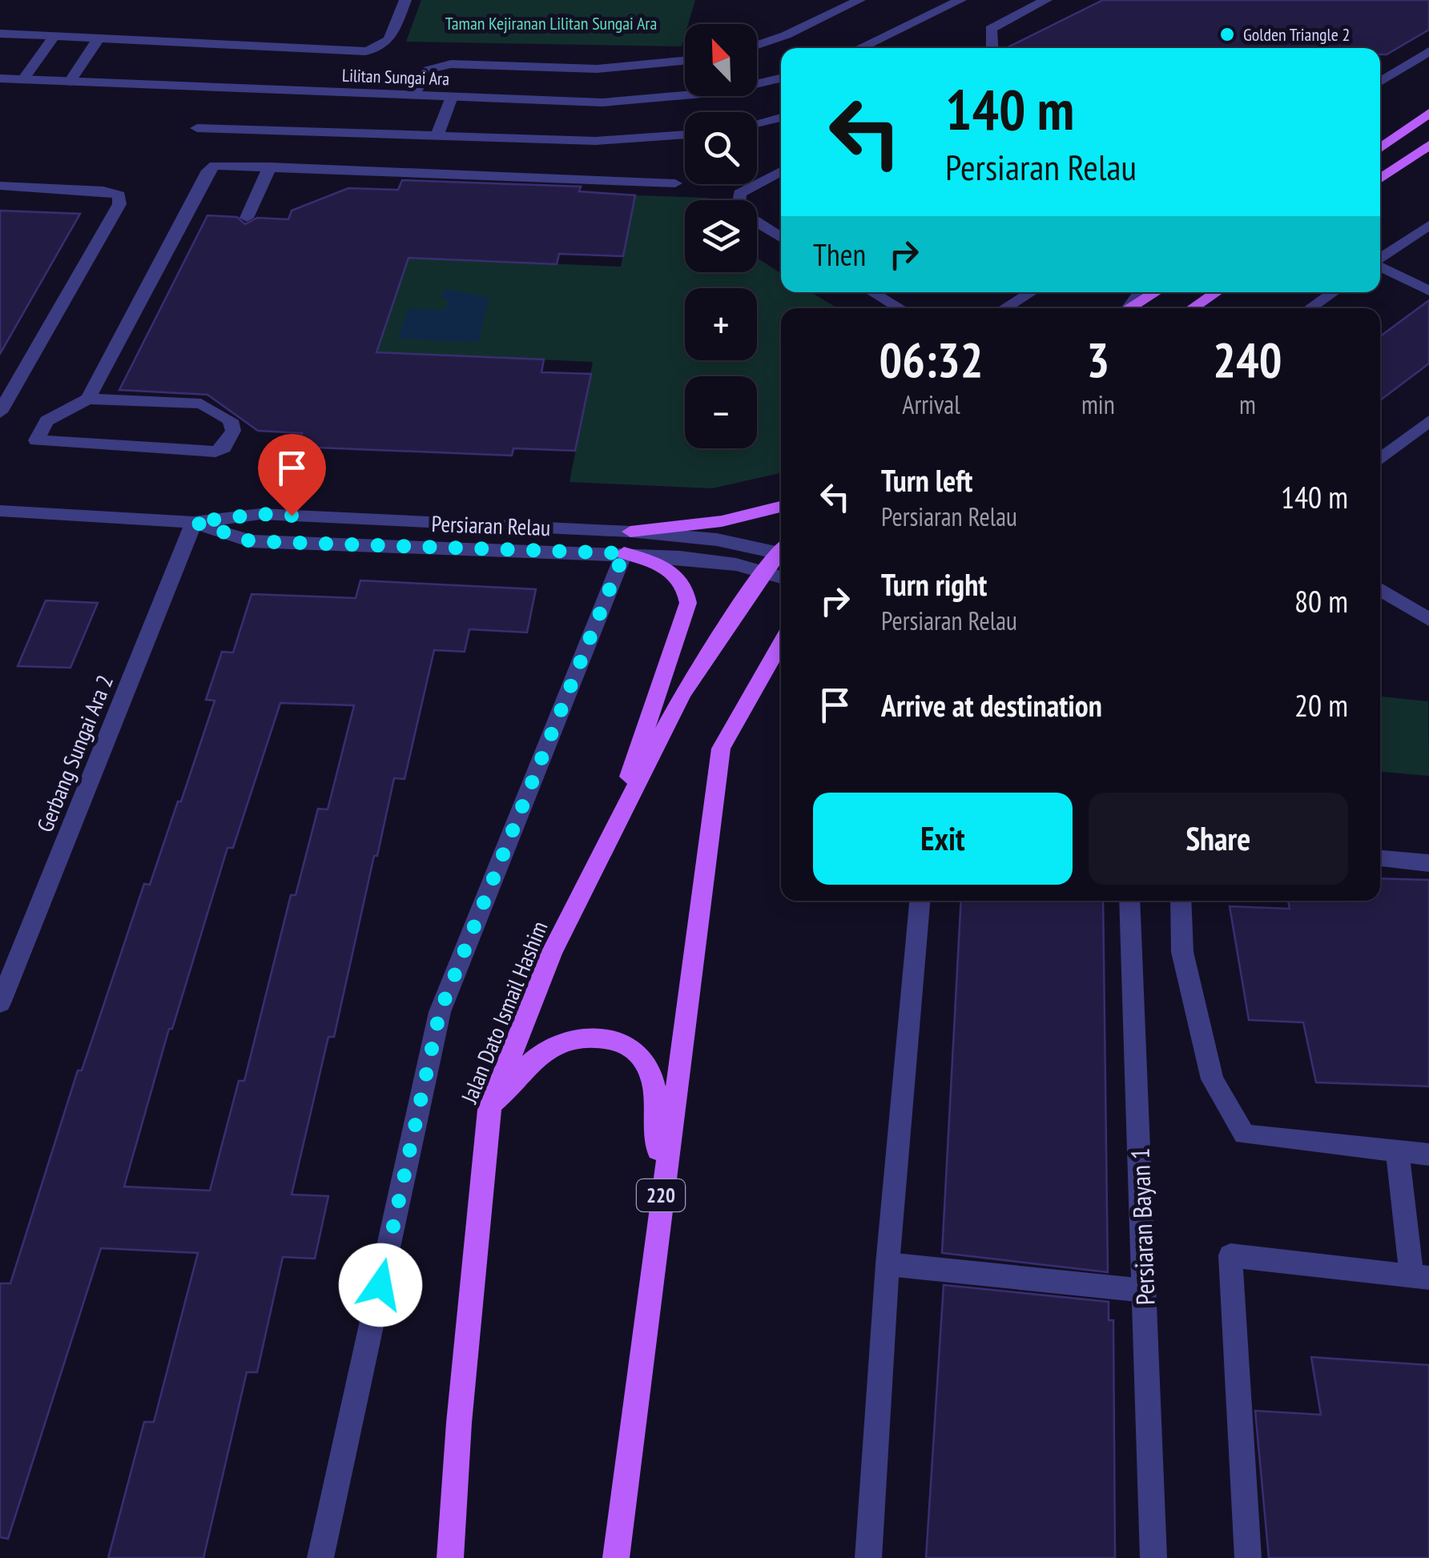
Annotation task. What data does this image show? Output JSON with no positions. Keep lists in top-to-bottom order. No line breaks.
{"streets":{"main road":["Jalan Dato Ismail Hashim","220"],"street":["Lilitan Sungai Ara","Persiaran Relau","Gerbang Sungai Ara 2","Persiaran Bayan 1"]},"crossings":[["Persiaran Relau","Gerbang Sungai Ara 2"],["Persiaran Relau","Jalan Dato Ismail Hashim"]],"parks":["Taman Kejiranan Lilitan Sungai Ara"],"places":["Golden Triangle 2"],"north":"top left","page":{"map_buttons":["+","−"],"turn":["140 m","Persiaran Relau"],"then":"Then","eta":["06:32","Arrival","3","min","240","m"],"list":[{"name":"Turn left","note":"Persiaran Relau","value":"140 m"},{"name":"Turn right","note":"Persiaran Relau","value":"80 m"},{"name":"Arrive at destination","value":"20 m"}],"buttons":["Exit","Share"]}}
